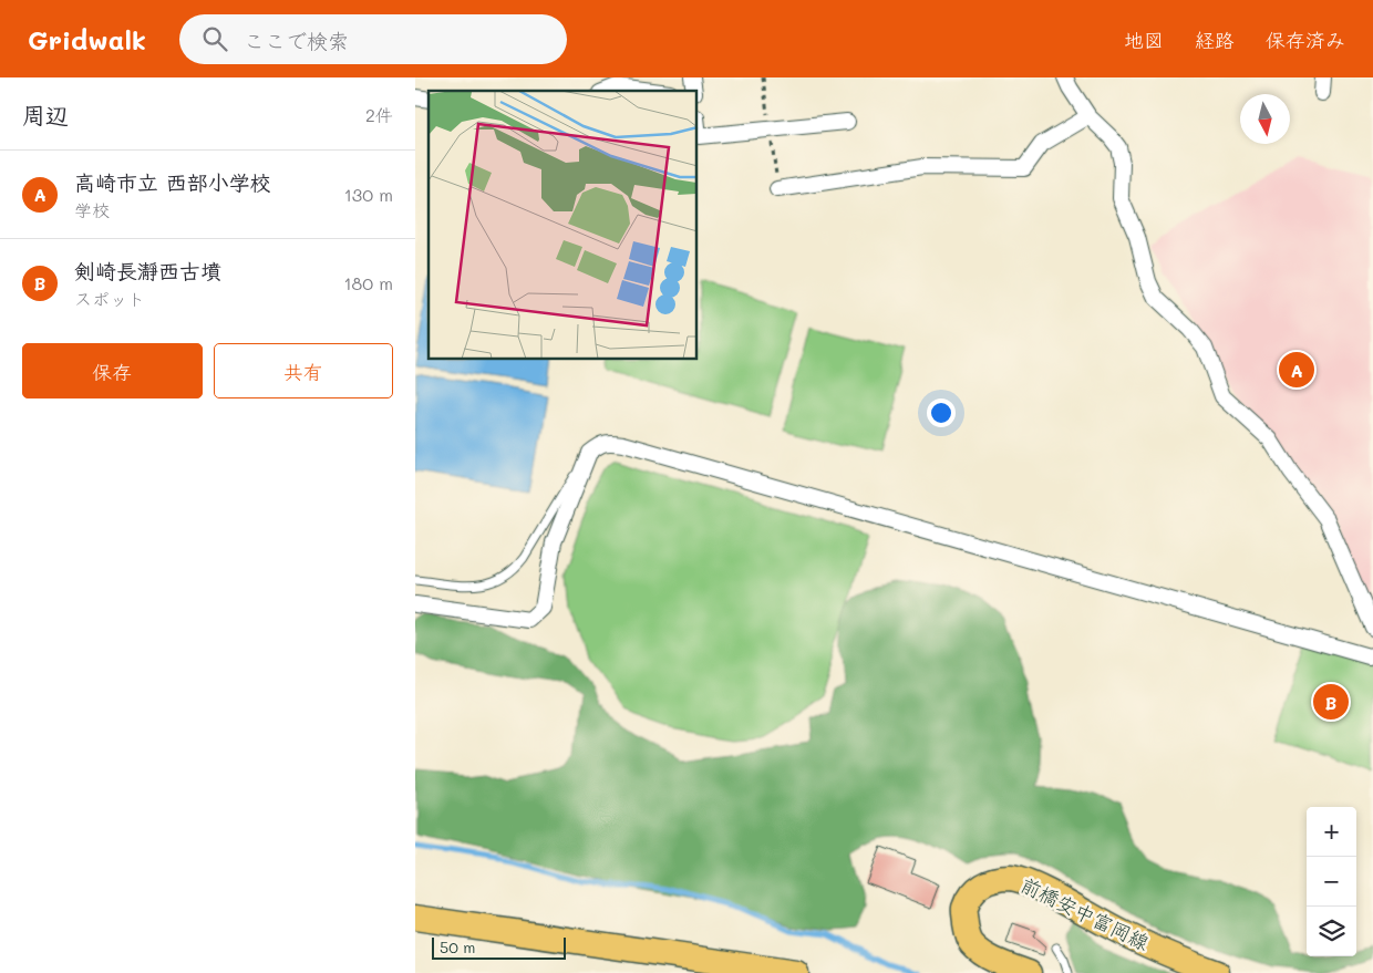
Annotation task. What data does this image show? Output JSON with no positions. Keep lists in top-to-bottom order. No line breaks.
{"streets":{"main road":["前橋安中富岡線"]},"scale_bar":"50 m","north":"bottom","page":{"header":"Gridwalk","search":"ここで検索","nav":["地図","経路","保存済み"],"heading":["周辺","2件"],"list":[{"mark":"A","name":"高崎市立 西部小学校","note":"学校","value":"130 m"},{"mark":"B","name":"剣崎長瀞西古墳","note":"スポット","value":"180 m"}],"buttons":["保存","共有"],"pins":["A","B"],"map_buttons":["+","−"],"scale":"50 m"}}
